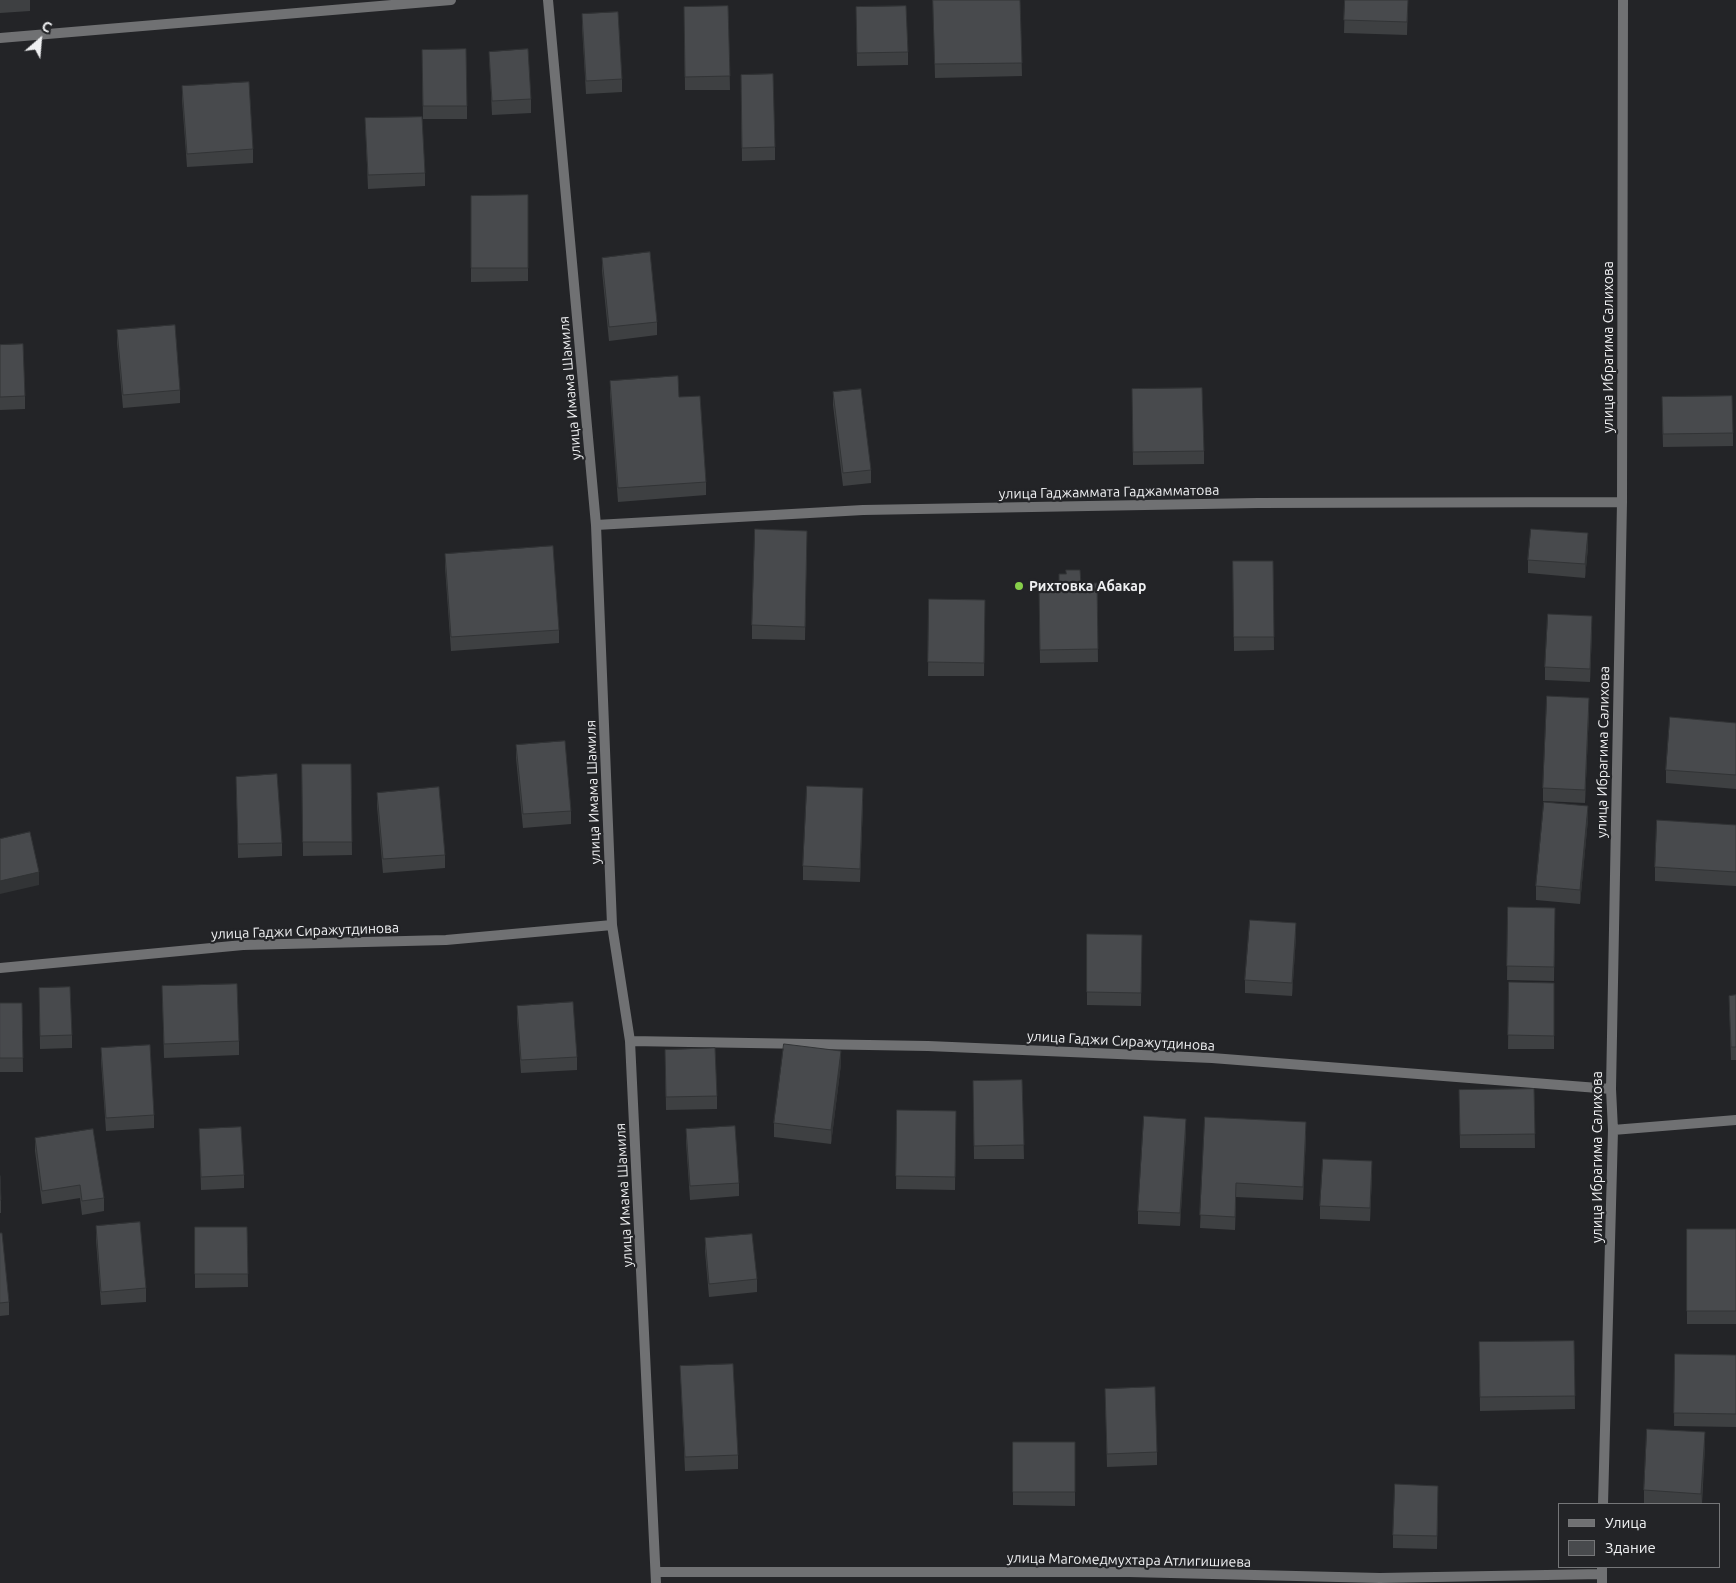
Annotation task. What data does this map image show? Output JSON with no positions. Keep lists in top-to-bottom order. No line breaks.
{"streets":{"street":["улица Ибрагима Салихова","улица Имама Шамиля","улица Гаджаммата Гаджамматова","улица Гаджи Сиражутдинова","улица Магомедмухтара Атлигишиева"]},"crossings":[["улица Ибрагима Салихова","улица Гаджаммата Гаджамматова"],["улица Ибрагима Салихова","улица Гаджи Сиражутдинова"],["улица Имама Шамиля","улица Гаджаммата Гаджамматова"],["улица Имама Шамиля","улица Гаджи Сиражутдинова"],["улица Имама Шамиля","улица Магомедмухтара Атлигишиева"]],"places":["Рихтовка Абакар"],"legend":["Улица","Здание"],"north":"top right"}
